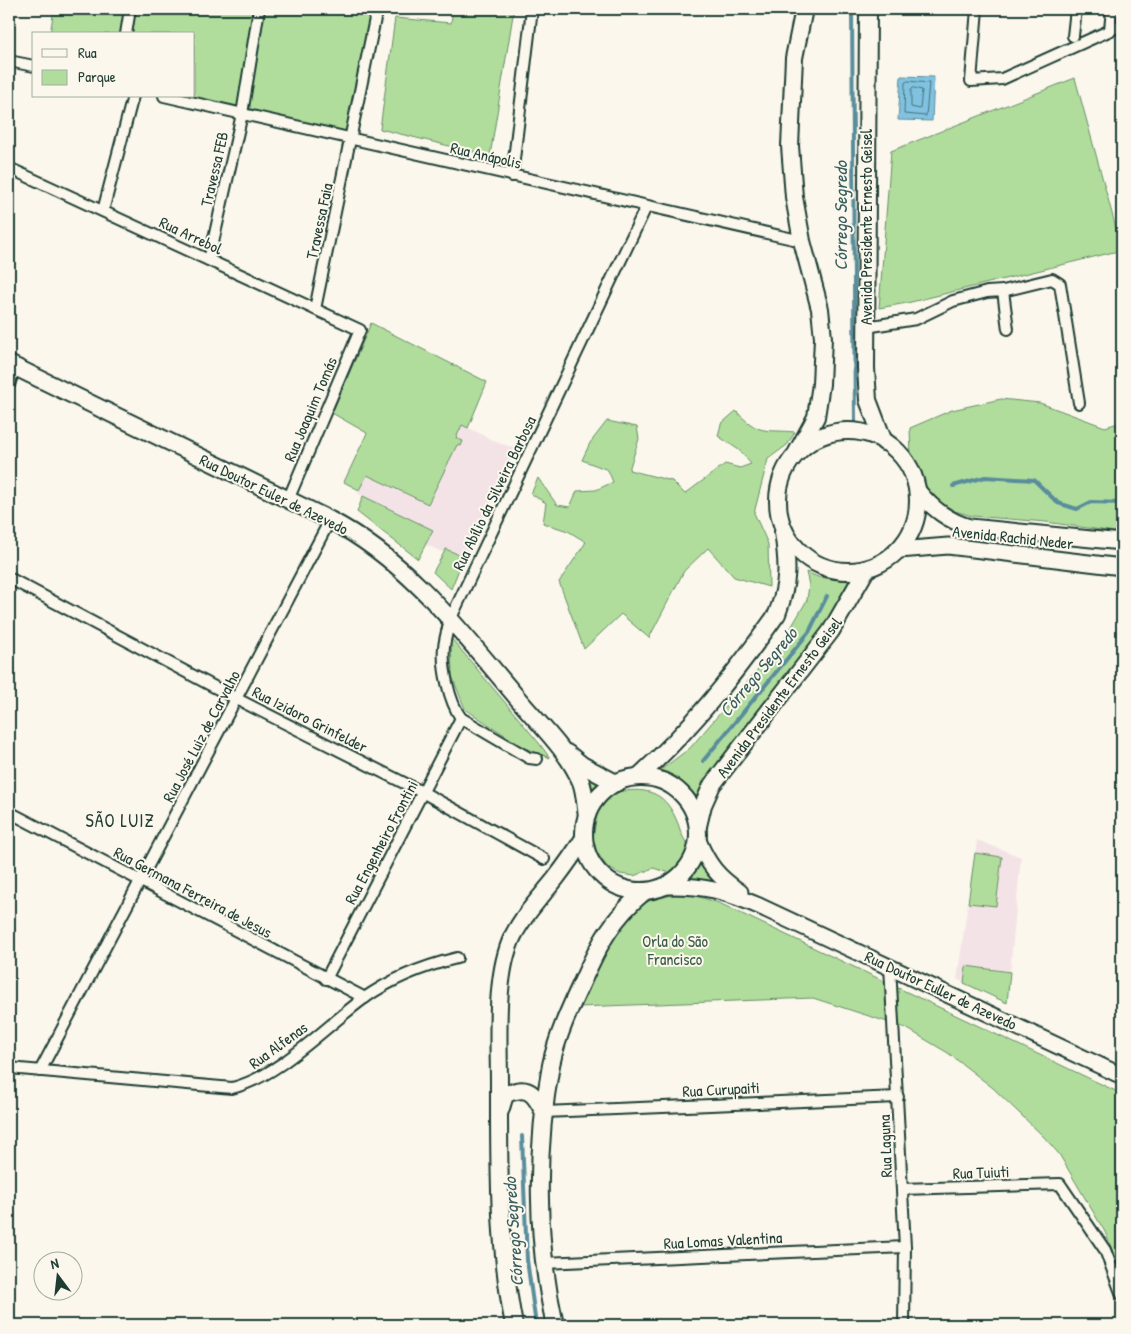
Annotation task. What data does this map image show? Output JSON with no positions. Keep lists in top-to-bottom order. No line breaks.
{"streets":{"main road":["Avenida Presidente Ernesto Geisel","Rua Doutor Euler de Azevedo"],"street":["Rua Anápolis","Travessa FEB","Travessa Faia","Rua Arrebol","Rua Joaquim Tomás","Rua Abílio da Silveira Barbosa","Avenida Rachid Neder","Rua Izidoro Grinfelder","Rua José Luiz de Carvalho","Rua Engenheiro Frontini","Rua Germana Ferreira de Jesus","Rua Doutor Euller de Azevedo","Rua Alfenas","Rua Curupaiti","Rua Laguna","Rua Tuiuti","Rua Lomas Valentina"]},"crossings":[["Rua Anápolis","Travessa FEB"],["Rua Anápolis","Travessa Faia"],["Rua Anápolis","Rua Abílio da Silveira Barbosa"],["Travessa FEB","Rua Arrebol"],["Travessa Faia","Rua Arrebol"],["Avenida Presidente Ernesto Geisel","Avenida Rachid Neder"],["Avenida Presidente Ernesto Geisel","Rua Doutor Euller de Azevedo"],["Rua Arrebol","Rua Joaquim Tomás"],["Rua Joaquim Tomás","Rua Doutor Euler de Azevedo"],["Rua Abílio da Silveira Barbosa","Rua Doutor Euler de Azevedo"],["Rua Abílio da Silveira Barbosa","Rua Engenheiro Frontini"],["Rua Doutor Euler de Azevedo","Rua José Luiz de Carvalho"],["Rua Izidoro Grinfelder","Rua José Luiz de Carvalho"],["Rua Izidoro Grinfelder","Rua Engenheiro Frontini"],["Rua José Luiz de Carvalho","Rua Germana Ferreira de Jesus"],["Rua José Luiz de Carvalho","Rua Alfenas"],["Rua Engenheiro Frontini","Rua Germana Ferreira de Jesus"],["Rua Germana Ferreira de Jesus","Rua Alfenas"],["Rua Doutor Euller de Azevedo","Rua Laguna"],["Rua Curupaiti","Rua Laguna"],["Rua Laguna","Rua Tuiuti"],["Rua Laguna","Rua Lomas Valentina"]],"districts":["SÃO LUIZ"],"water":["Córrego Segredo"],"parks":["Orla do São Francisco"],"legend":["Rua","Parque"],"north":"top"}
